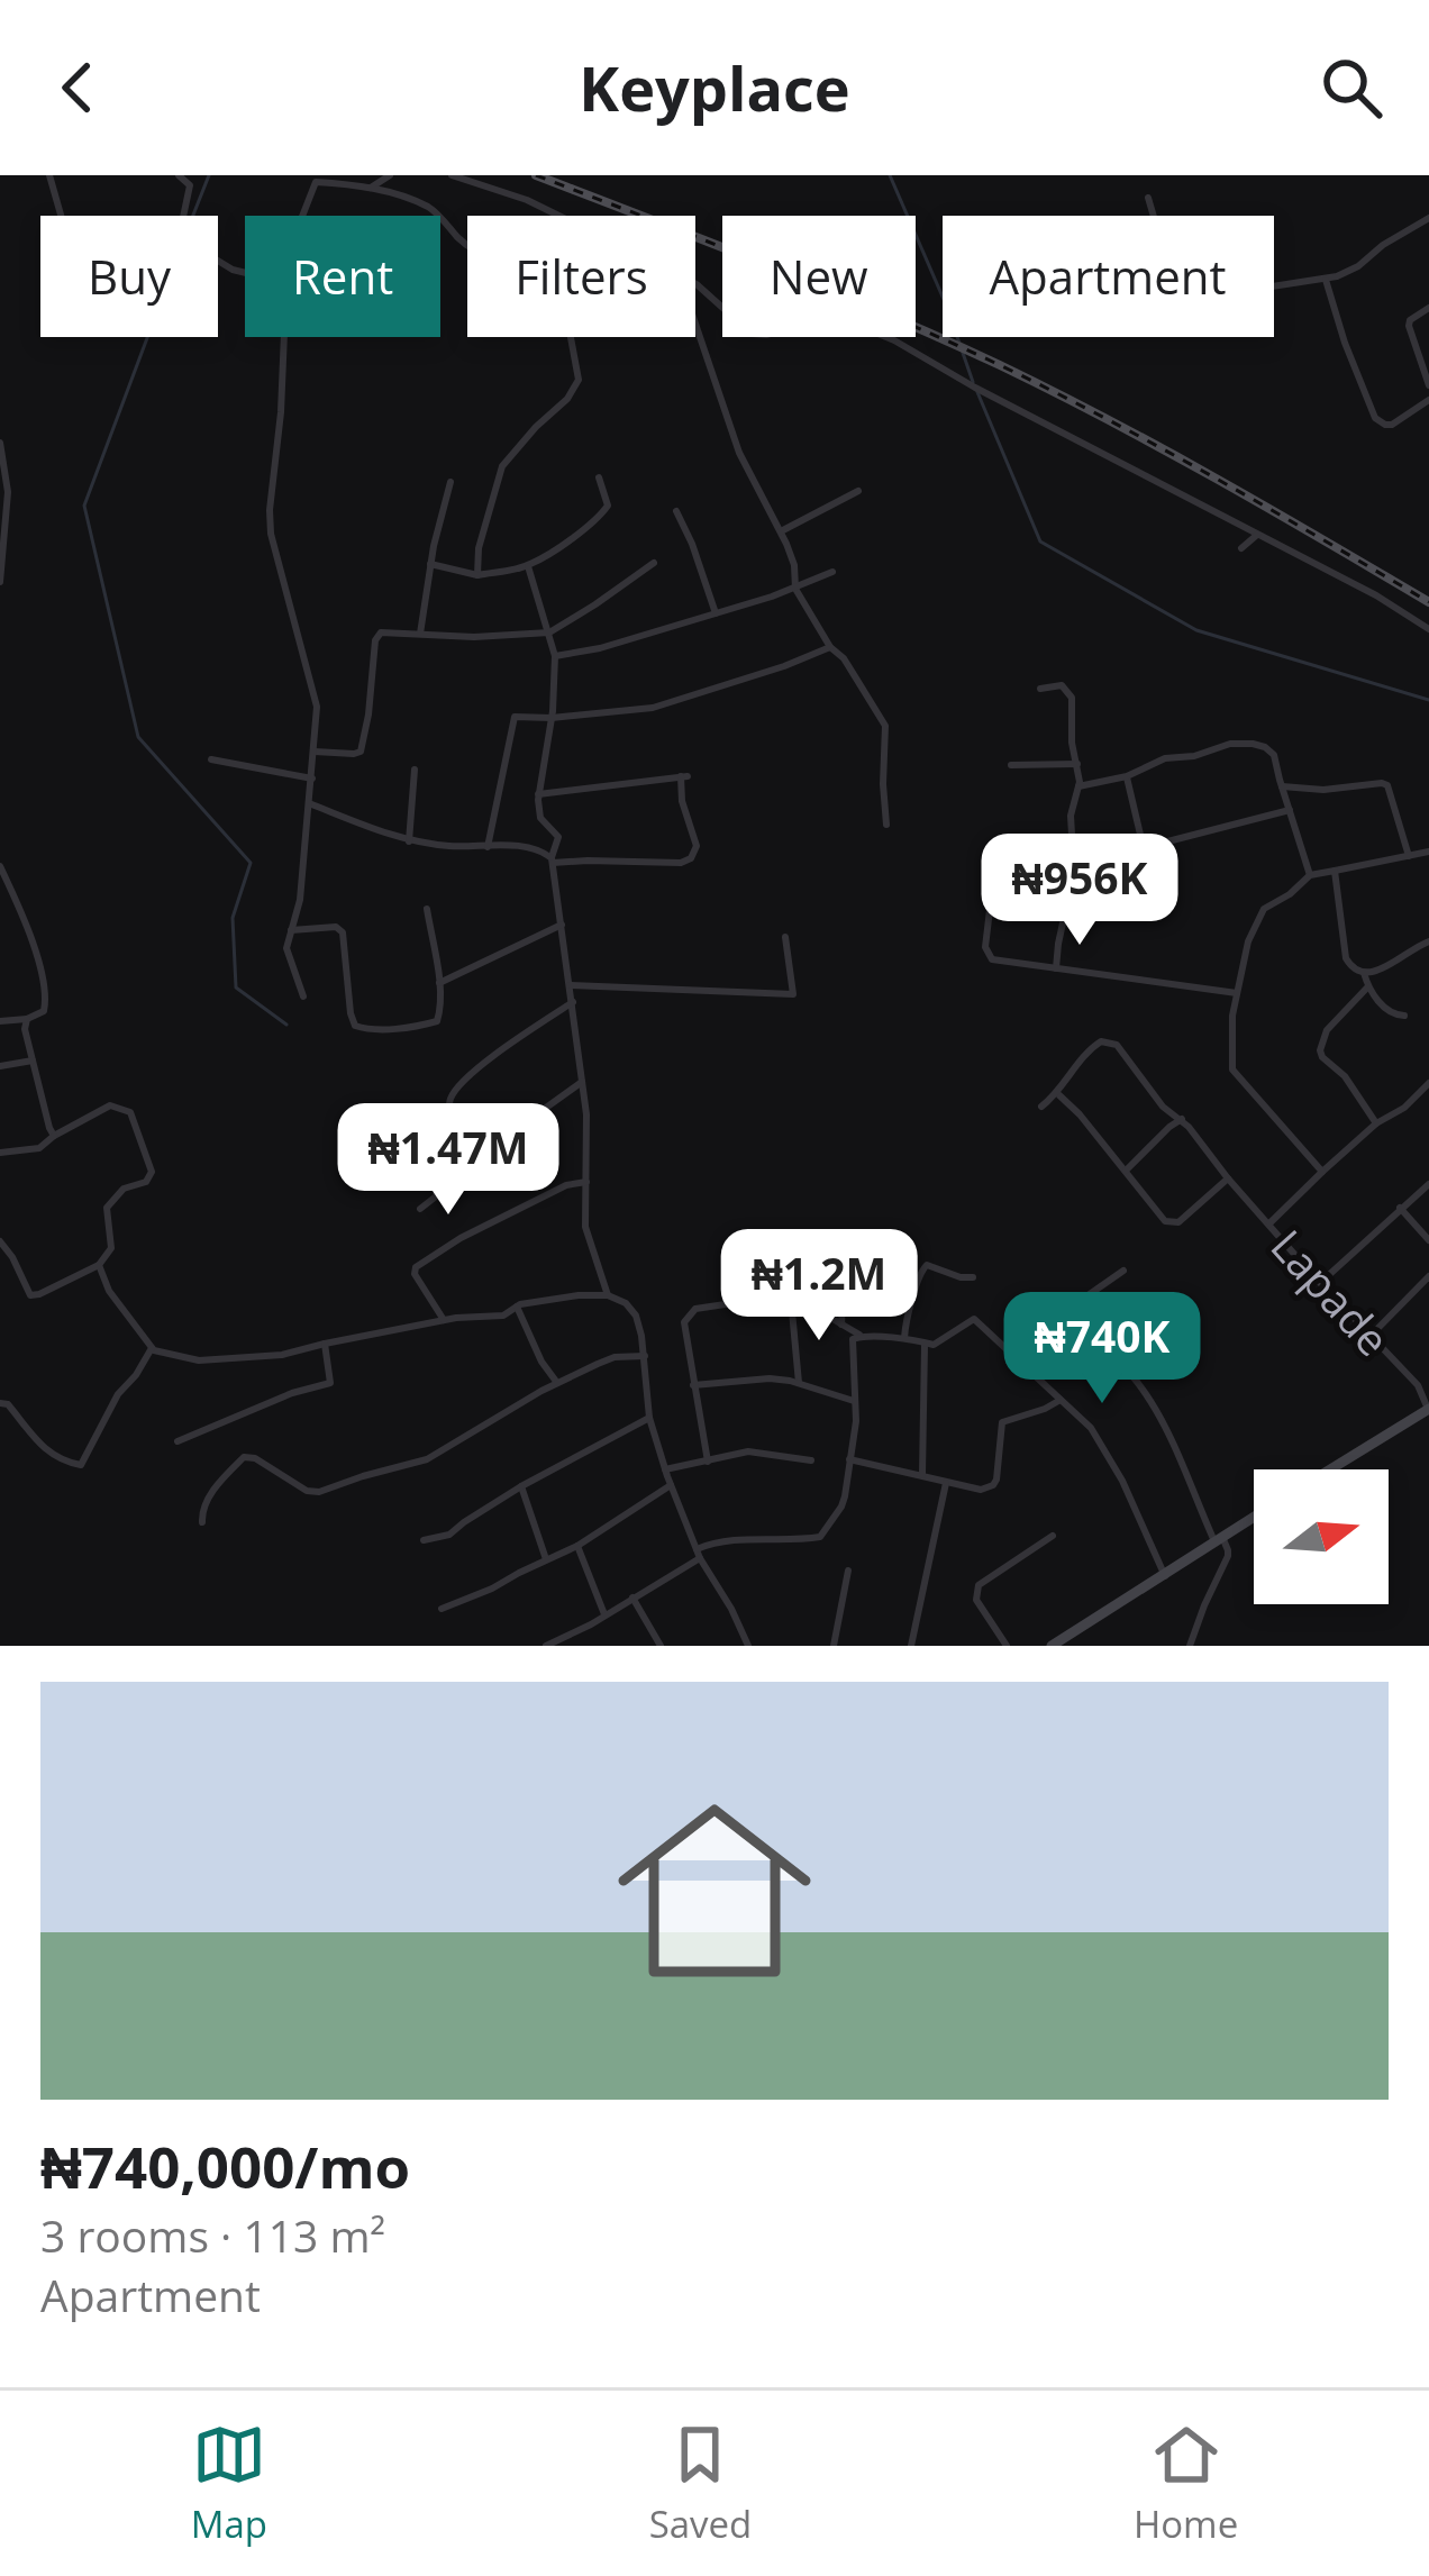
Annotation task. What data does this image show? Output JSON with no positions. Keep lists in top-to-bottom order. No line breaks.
{"streets":{"street":["Lapade"]},"north":"right","page":{"header":"Keyplace","chip":["Buy","Rent","Filters","New","Apartment"],"price":["₦956K","₦1.47M","₦1.2M","₦740K"],"list":[{"name":"₦740,000/mo","note":"3 rooms · 113 m² · Apartment"}],"tabs":["Map","Saved","Home"]}}
